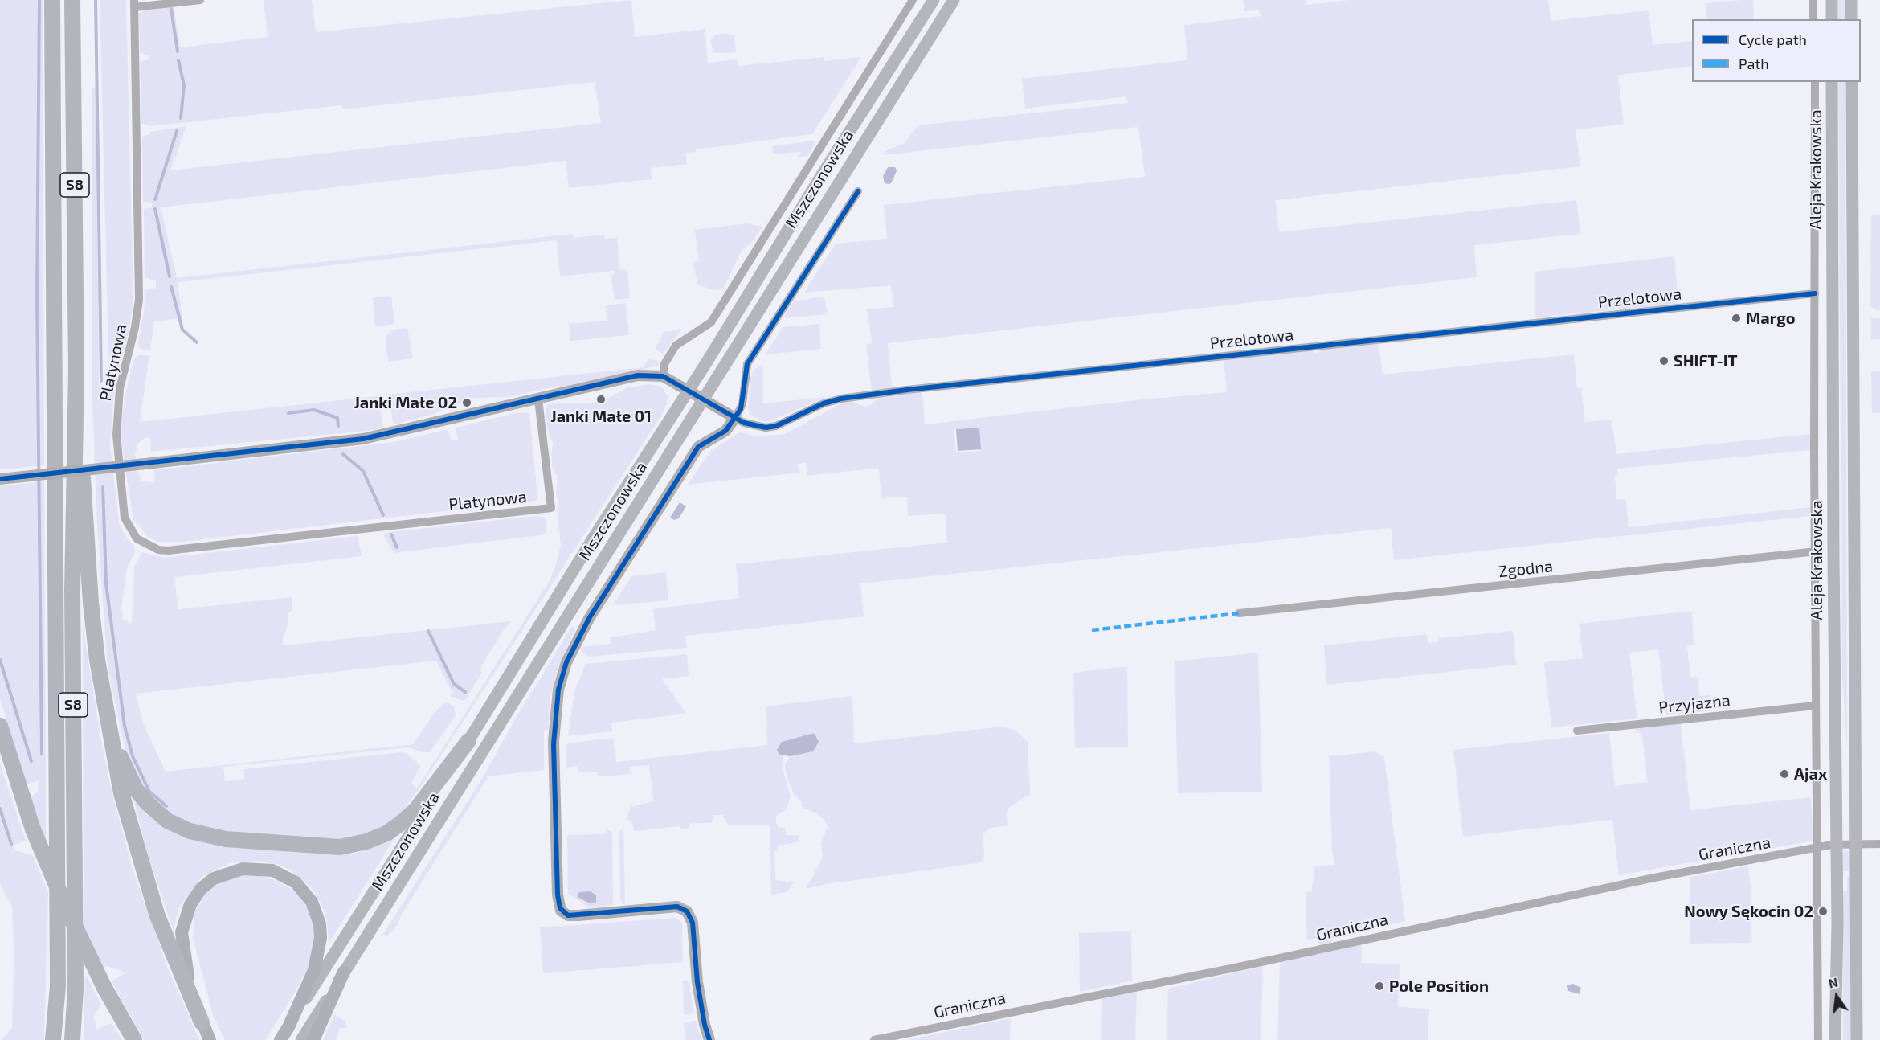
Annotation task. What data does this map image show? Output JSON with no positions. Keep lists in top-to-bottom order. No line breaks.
{"streets":{"highway":["S8"],"main road":["Aleja Krakowska","Mszczonowska"],"street":["Przelotowa","Platynowa","Zgodna","Przyjazna","Graniczna"]},"crossings":[["Aleja Krakowska","Przelotowa"],["Aleja Krakowska","Zgodna"],["Aleja Krakowska","Przyjazna"],["Aleja Krakowska","Graniczna"],["Mszczonowska","Przelotowa"]],"places":["Margo","SHIFT-IT","Janki Małe 01","Janki Małe 02","Ajax","Nowy Sękocin 02","Pole Position"],"legend":["Cycle path","Path"],"north":"top"}
